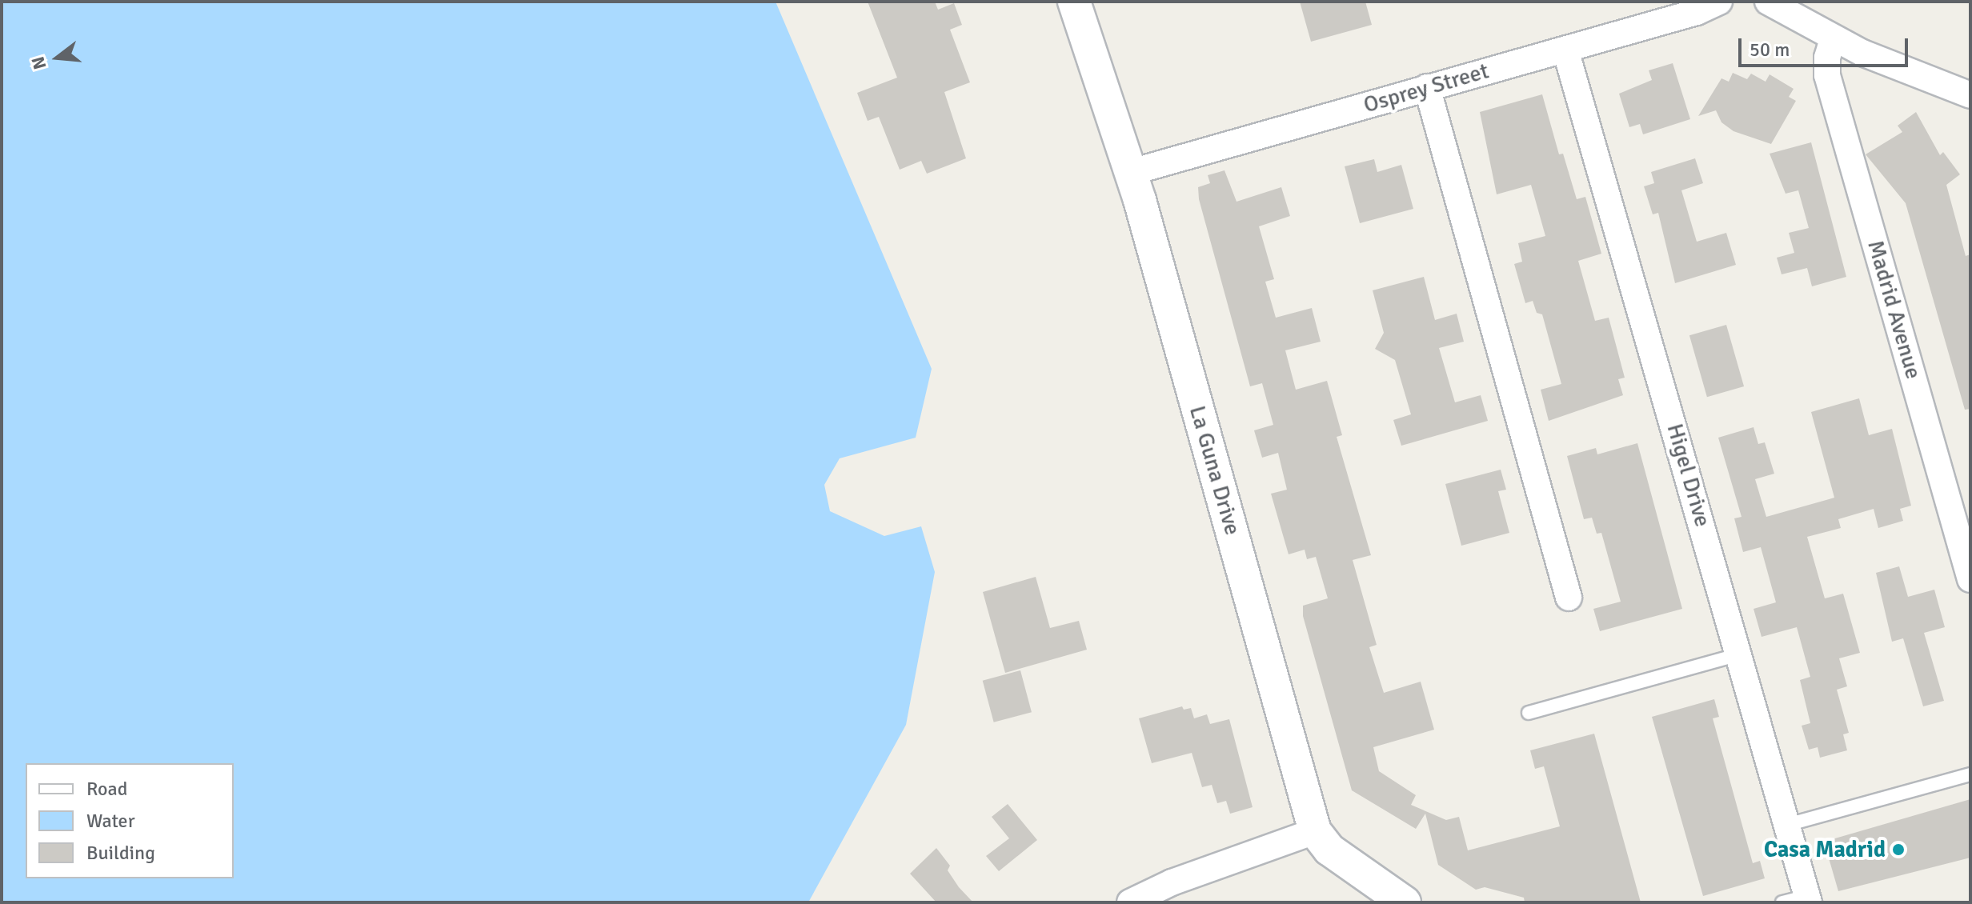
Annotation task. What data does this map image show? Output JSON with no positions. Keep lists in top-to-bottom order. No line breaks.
{"streets":{"street":["Osprey Street","Madrid Avenue","La Guna Drive","Higel Drive"]},"crossings":[["Osprey Street","La Guna Drive"],["Osprey Street","Higel Drive"]],"places":["Casa Madrid"],"legend":["Road","Water","Building"],"scale_bar":"50 m","north":"left"}
